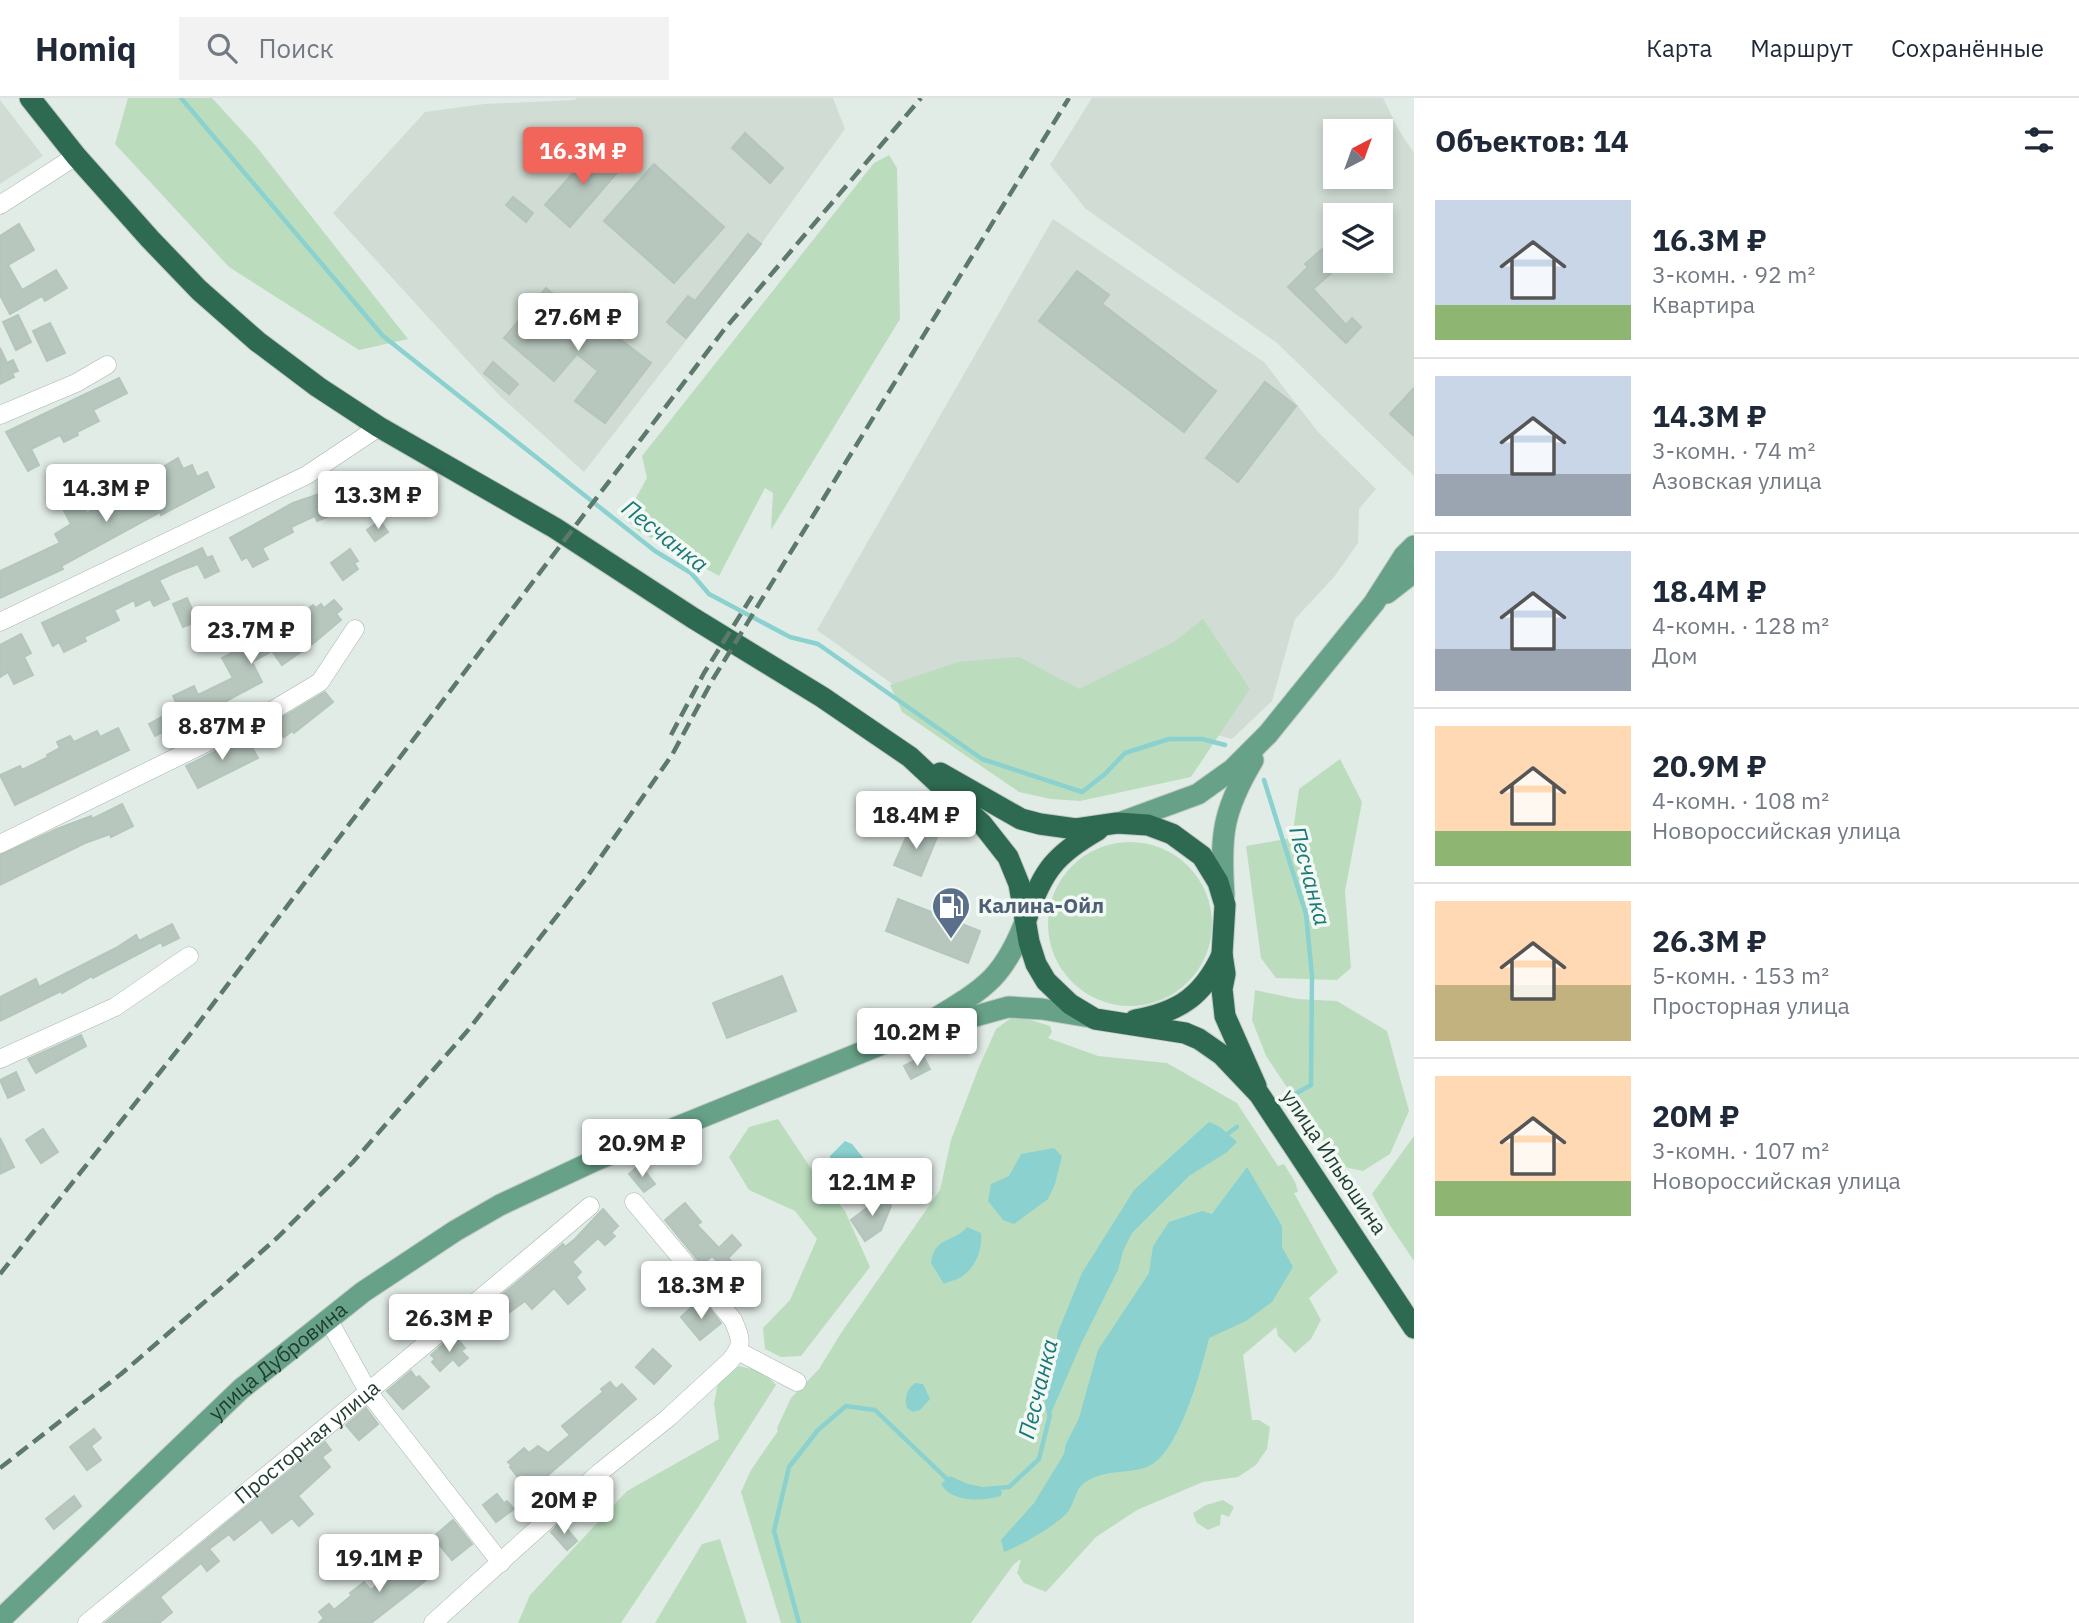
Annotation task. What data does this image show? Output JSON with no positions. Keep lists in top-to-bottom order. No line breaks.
{"streets":{"highway":["улица Ильюшина"],"main road":["улица Дубровина"],"street":["Просторная улица"]},"water":["Песчанка"],"places":{"fuel station":["Калина-Ойл"]},"north":"top right","page":{"header":"Homiq","search":"Поиск","nav":["Карта","Маршрут","Сохранённые"],"heading":"Объектов: 14","price":["16.3M ₽","27.6M ₽","14.3M ₽","13.3M ₽","23.7M ₽","8.87M ₽","18.4M ₽","10.2M ₽","20.9M ₽","12.1M ₽","18.3M ₽","26.3M ₽","20M ₽","19.1M ₽"],"list":[{"name":"16.3M ₽","note":"3-комн. · 92 m² · Квартира"},{"name":"14.3M ₽","note":"3-комн. · 74 m² · Азовская улица"},{"name":"18.4M ₽","note":"4-комн. · 128 m² · Дом"},{"name":"20.9M ₽","note":"4-комн. · 108 m² · Новороссийская улица"},{"name":"26.3M ₽","note":"5-комн. · 153 m² · Просторная улица"},{"name":"20M ₽","note":"3-комн. · 107 m² · Новороссийская улица"}]}}
